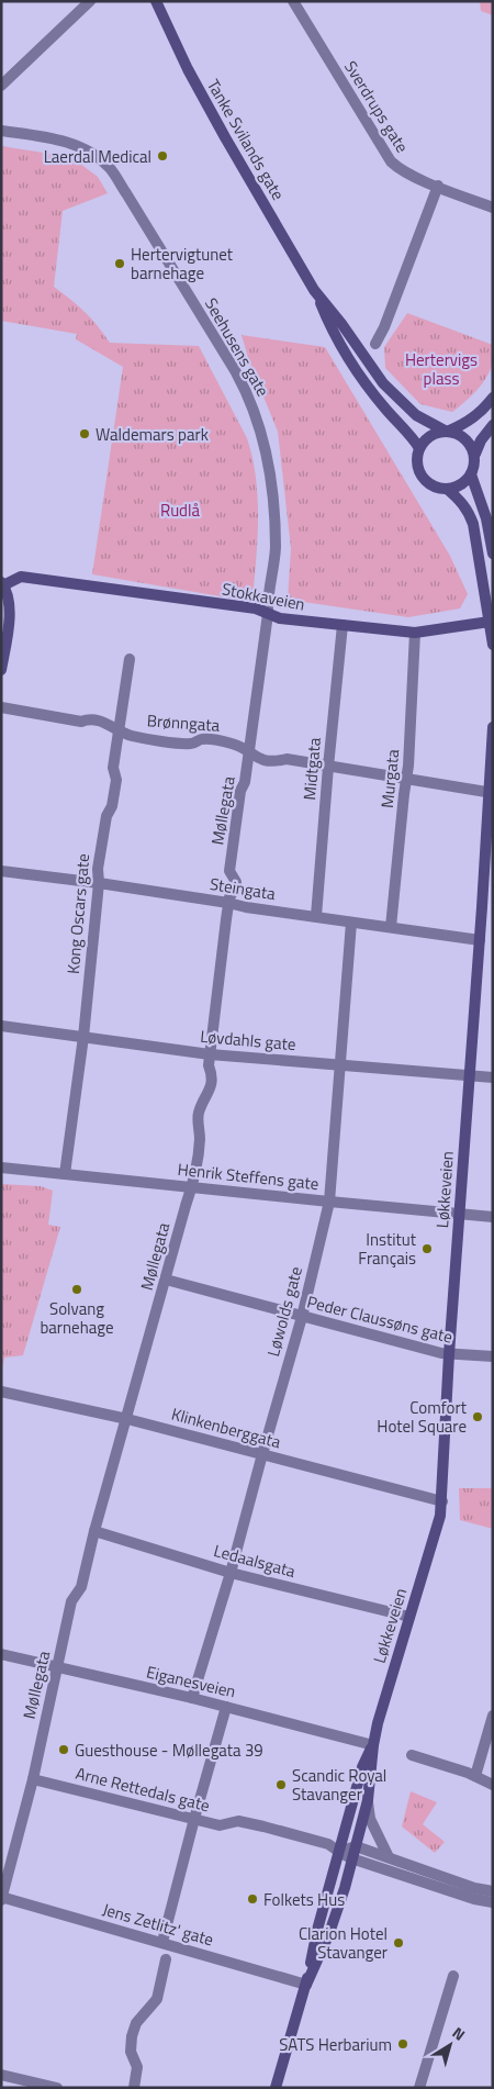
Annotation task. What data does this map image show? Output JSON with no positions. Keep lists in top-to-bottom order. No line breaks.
{"streets":{"main road":["Tanke Svilands gate","Stokkaveien","Løkkeveien"],"street":["Sverdrups gate","Seehusens gate","Brønngata","Midtgata","Murgata","Møllegata","Steingata","Kong Oscars gate","Løvdahls gate","Henrik Steffens gate","Løwolds gate","Peder Claussøns gate","Klinkenberggata","Ledaalsgata","Eiganesveien","Arne Rettedals gate","Jens Zetlitz' gate"]},"crossings":[["Seehusens gate","Stokkaveien"],["Seehusens gate","Møllegata"],["Stokkaveien","Midtgata"],["Stokkaveien","Murgata"],["Stokkaveien","Møllegata"],["Brønngata","Midtgata"],["Brønngata","Murgata"],["Brønngata","Møllegata"],["Brønngata","Kong Oscars gate"],["Brønngata","Løkkeveien"],["Midtgata","Steingata"],["Murgata","Steingata"],["Møllegata","Steingata"],["Møllegata","Løvdahls gate"],["Møllegata","Henrik Steffens gate"],["Møllegata","Peder Claussøns gate"],["Møllegata","Klinkenberggata"],["Møllegata","Ledaalsgata"],["Møllegata","Eiganesveien"],["Møllegata","Arne Rettedals gate"],["Møllegata","Jens Zetlitz' gate"],["Steingata","Kong Oscars gate"],["Steingata","Løkkeveien"],["Steingata","Løwolds gate"],["Kong Oscars gate","Løvdahls gate"],["Kong Oscars gate","Henrik Steffens gate"],["Løvdahls gate","Løkkeveien"],["Løvdahls gate","Løwolds gate"],["Henrik Steffens gate","Løkkeveien"],["Henrik Steffens gate","Løwolds gate"],["Løkkeveien","Peder Claussøns gate"],["Løkkeveien","Klinkenberggata"],["Løkkeveien","Ledaalsgata"],["Løkkeveien","Eiganesveien"],["Løkkeveien","Arne Rettedals gate"],["Løkkeveien","Jens Zetlitz' gate"],["Løwolds gate","Peder Claussøns gate"],["Løwolds gate","Klinkenberggata"],["Løwolds gate","Ledaalsgata"],["Løwolds gate","Eiganesveien"]],"parks":["Hertervigs plass","Rudlå"],"places":["Laerdal Medical","Hertervigtunet barnehage","Waldemars park","Institut Français","Solvang barnehage","Comfort Hotel Square","Guesthouse - Møllegata 39","Scandic Royal Stavanger","Folkets Hus","Clarion Hotel Stavanger","SATS Herbarium"],"north":"top right"}
